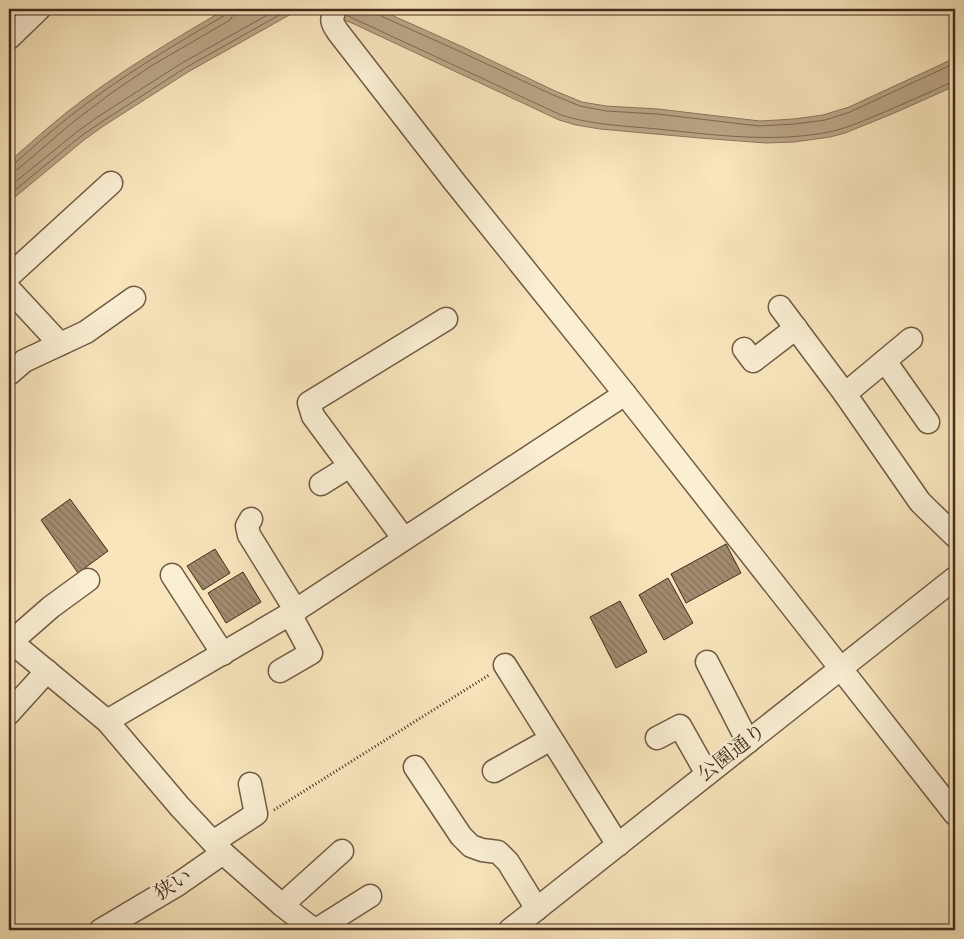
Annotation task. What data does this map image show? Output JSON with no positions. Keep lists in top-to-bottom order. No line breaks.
{"streets":{"street":["公園通り","狭い"]}}
